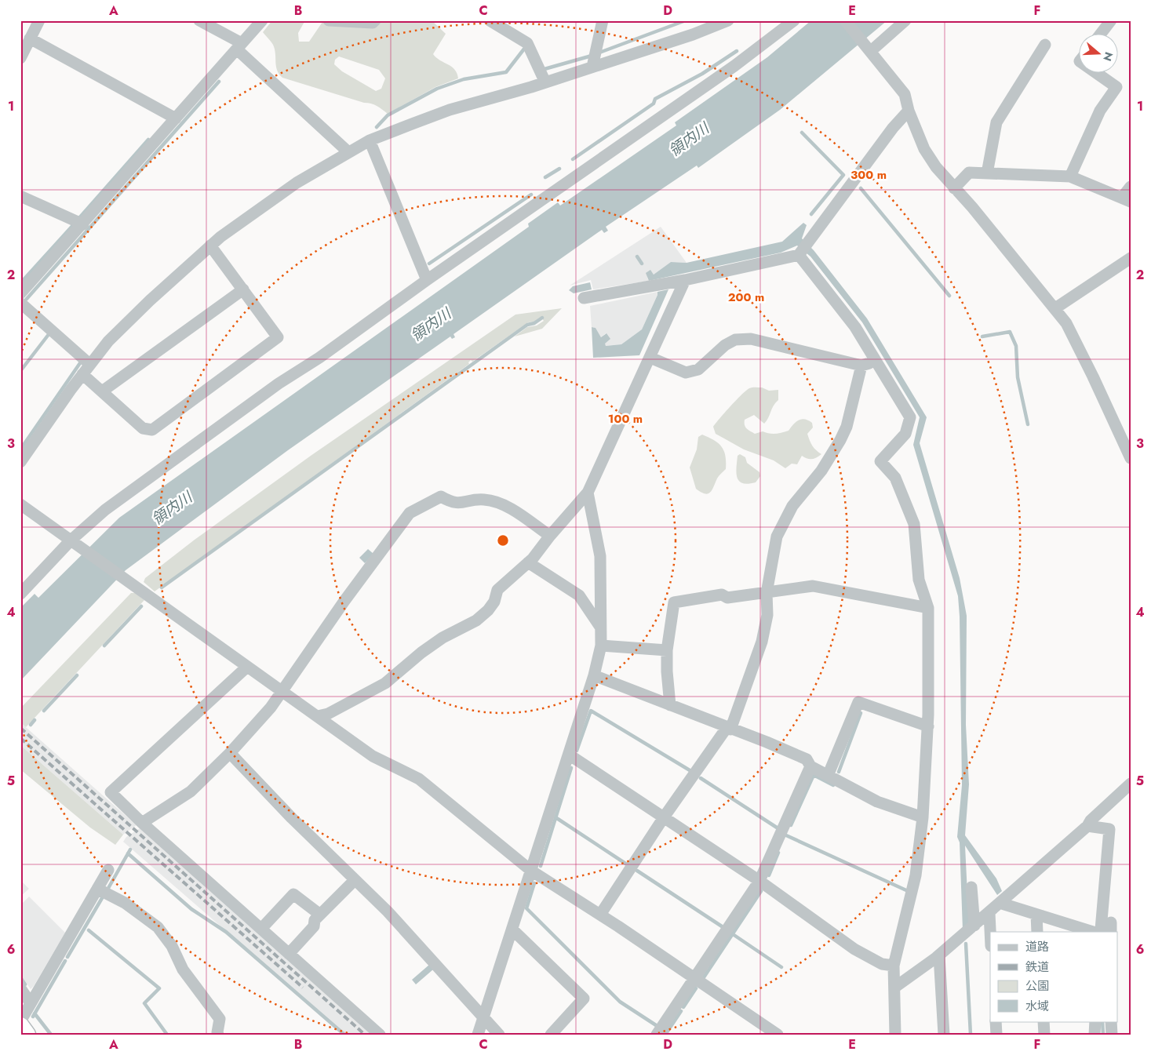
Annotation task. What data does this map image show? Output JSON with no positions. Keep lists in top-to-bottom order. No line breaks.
{"water":["領内川"],"legend":["道路","鉄道","公園","水域"],"north":"right","grid":{"columns":["A","B","C","D","E","F"],"rows":["1","2","3","4","5","6"]},"rings":["300 m","200 m","100 m"]}
